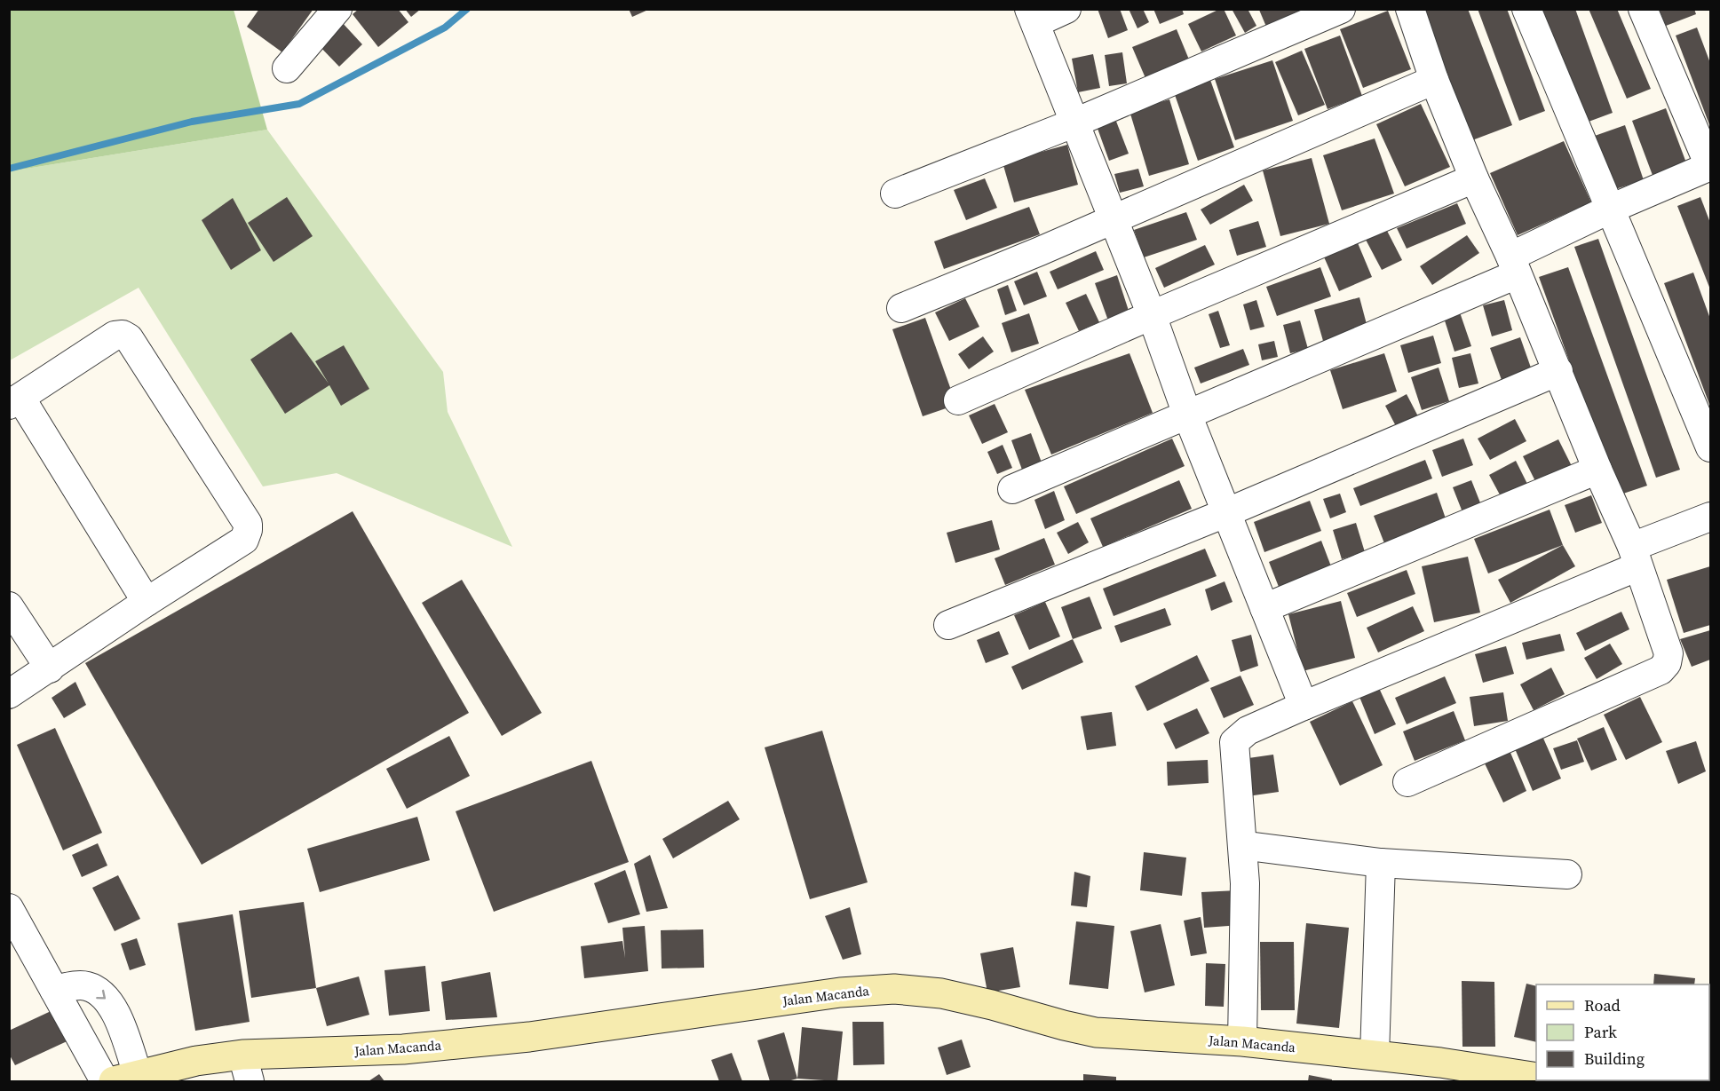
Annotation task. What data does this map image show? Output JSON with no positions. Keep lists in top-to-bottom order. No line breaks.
{"streets":{"street":["Jalan Macanda"]},"legend":["Road","Park","Building"]}
